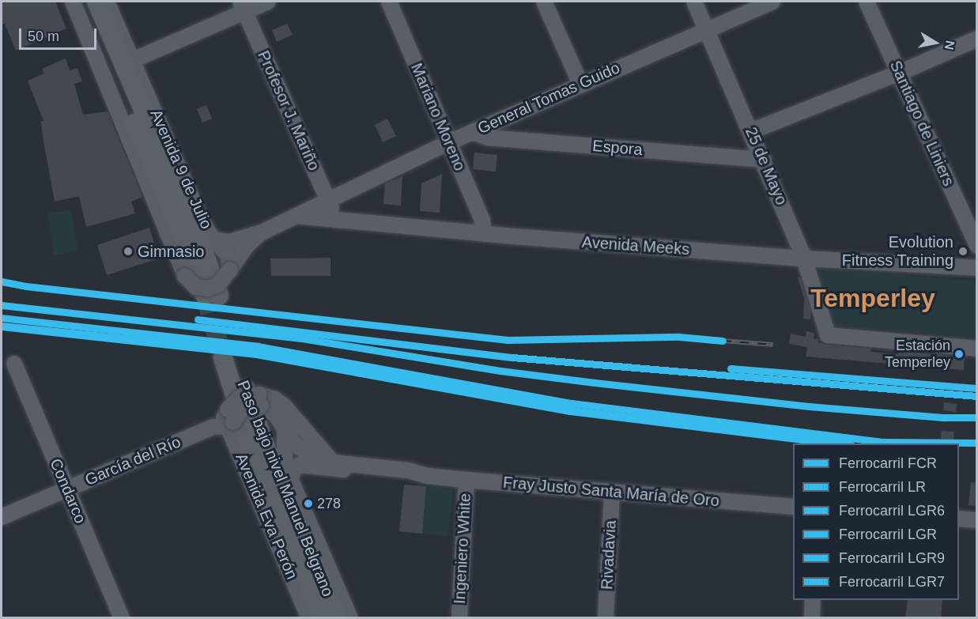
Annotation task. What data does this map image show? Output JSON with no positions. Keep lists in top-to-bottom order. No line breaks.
{"streets":{"main road":["Paso bajo nivel Manuel Belgrano"],"street":["General Tomas Guido","Profesor J. Mariño","Mariano Moreno","Santiago de Liniers","Espora","25 de Mayo","Avenida 9 de Julio","Avenida Meeks","García del Río","Condarco","Fray Justo Santa María de Oro","Avenida Eva Perón","Ingeniero White","Rivadavia"]},"crossings":[["General Tomas Guido","Profesor J. Mariño"],["General Tomas Guido","Mariano Moreno"],["General Tomas Guido","Espora"],["General Tomas Guido","25 de Mayo"],["General Tomas Guido","Avenida Meeks"],["Profesor J. Mariño","Avenida Meeks"],["Mariano Moreno","Avenida Meeks"],["Espora","25 de Mayo"],["25 de Mayo","Avenida Meeks"],["García del Río","Condarco"],["García del Río","Avenida Eva Perón"],["Fray Justo Santa María de Oro","Ingeniero White"],["Fray Justo Santa María de Oro","Rivadavia"]],"districts":["Temperley"],"places":["Gimnasio","Evolution Fitness Training","Estación Temperley","278"],"lines":["rail line LGR9","rail line LGR6","rail line FCR","rail line LGR7","rail line LGR","rail line LR"],"legend":["Ferrocarril FCR","Ferrocarril LR","Ferrocarril LGR6","Ferrocarril LGR","Ferrocarril LGR9","Ferrocarril LGR7"],"scale_bar":"50 m","north":"right"}
